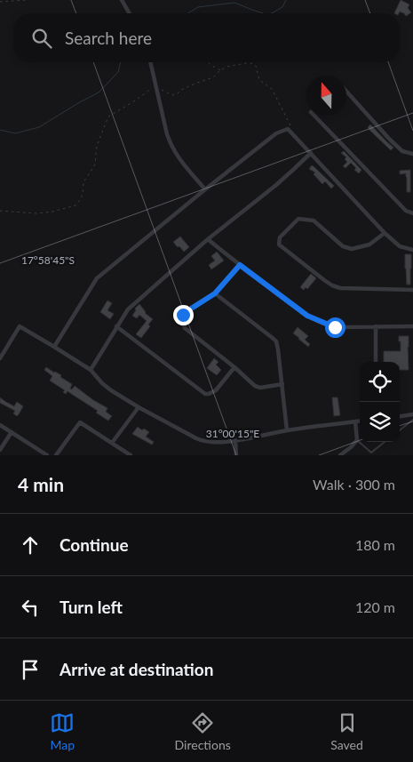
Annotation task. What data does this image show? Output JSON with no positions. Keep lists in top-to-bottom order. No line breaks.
{"north":"top","page":{"search":"Search here","heading":["4 min","Walk · 300 m"],"list":[["Continue","180 m"],["Turn left","120 m"],"Arrive at destination"],"nav":["Map","Directions","Saved"]},"coordinates":["17°58'45\"S","31°00'15\"E"]}
